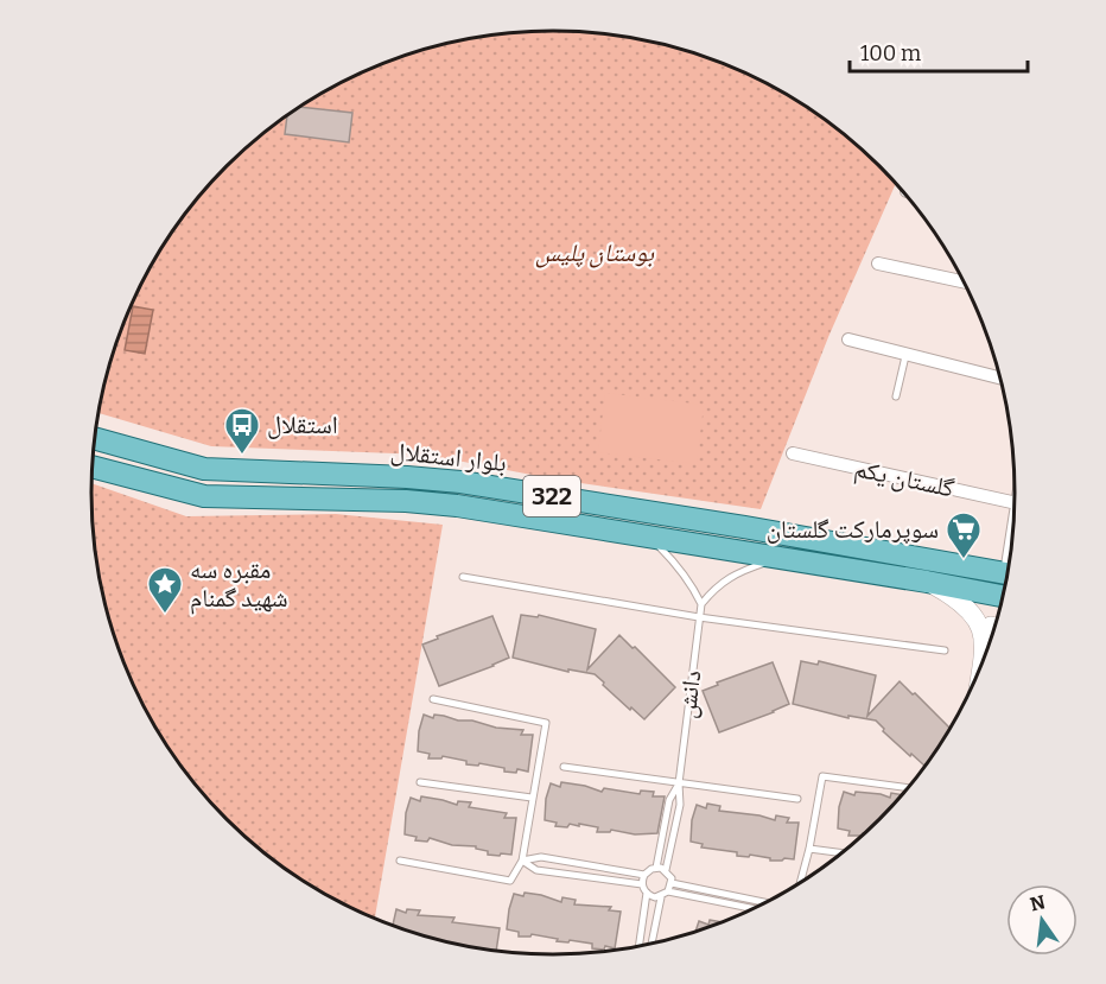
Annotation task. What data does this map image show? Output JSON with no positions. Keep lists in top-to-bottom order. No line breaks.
{"streets":{"main road":["بلوار استقلال","322"],"street":["گلستان یکم"],"lane":["دانش"]},"parks":["بوستان پلیس"],"places":{"bus stop":["استقلال"],"supermarket":["سوپرمارکت گلستان"],"place":["مقبره سه شهید گمنام"]},"scale_bar":"100 m","north":"top"}
